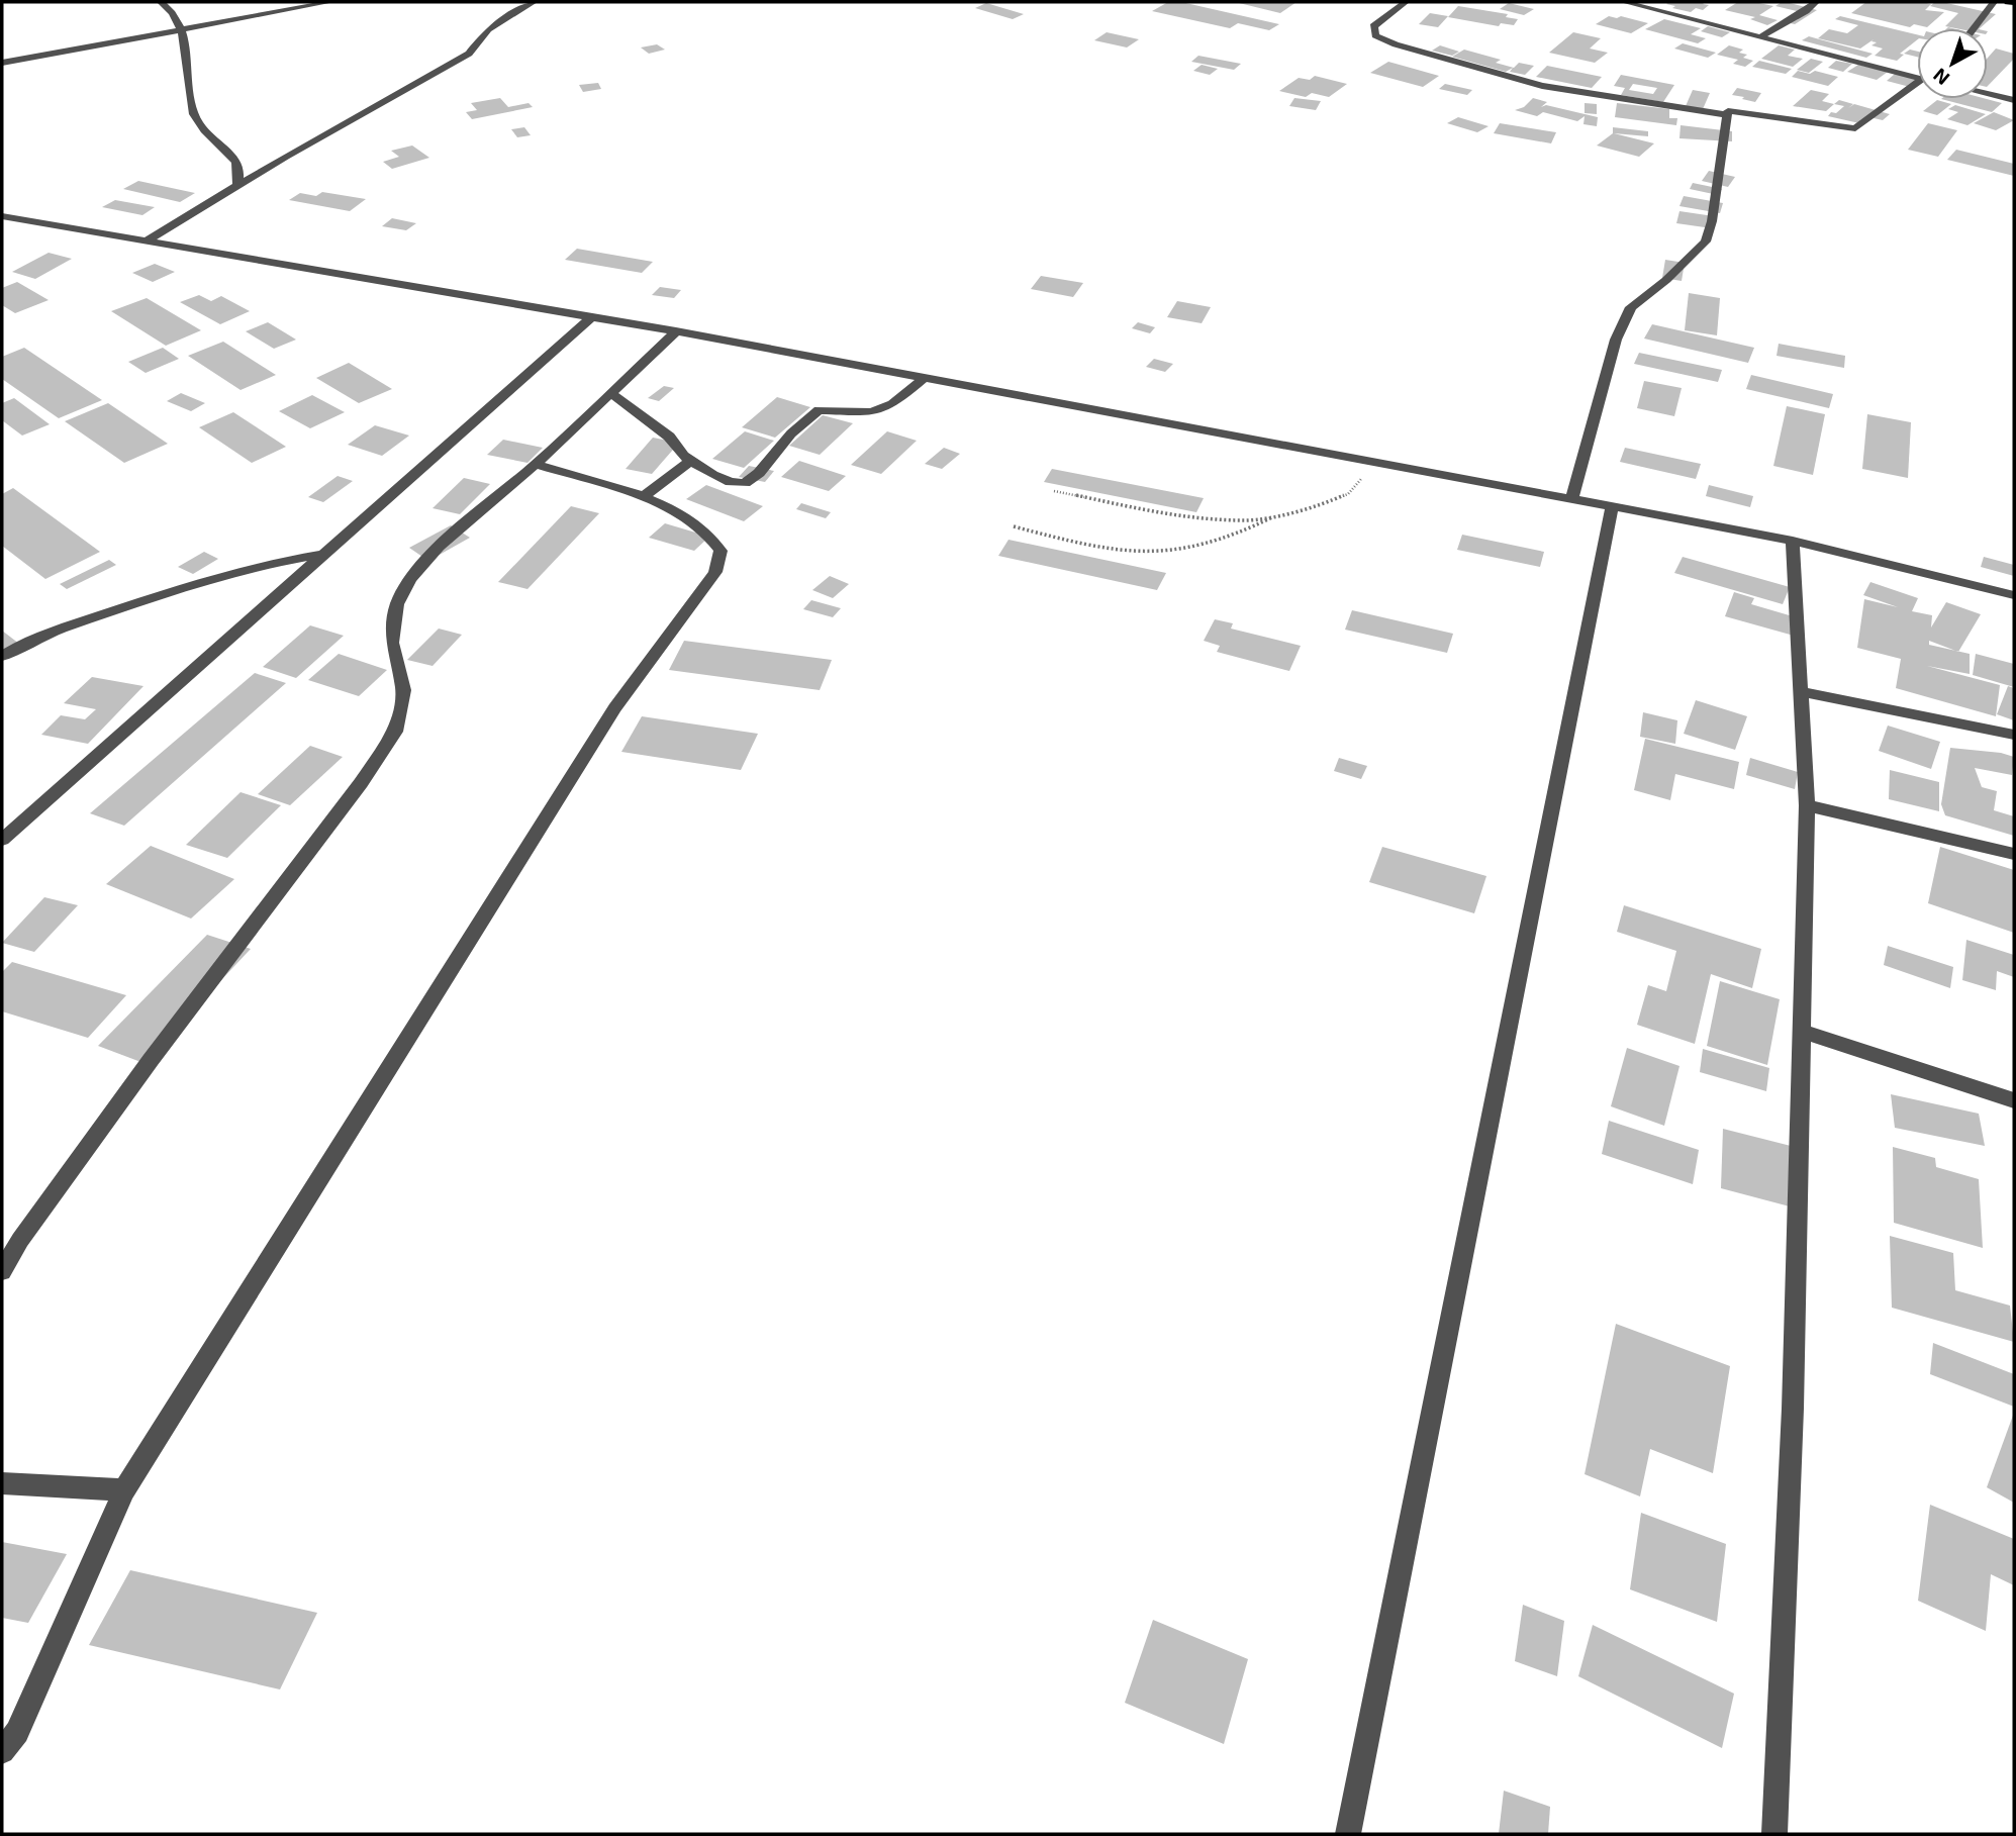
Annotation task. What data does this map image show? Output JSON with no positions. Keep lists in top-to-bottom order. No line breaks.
{"north":"bottom left"}
